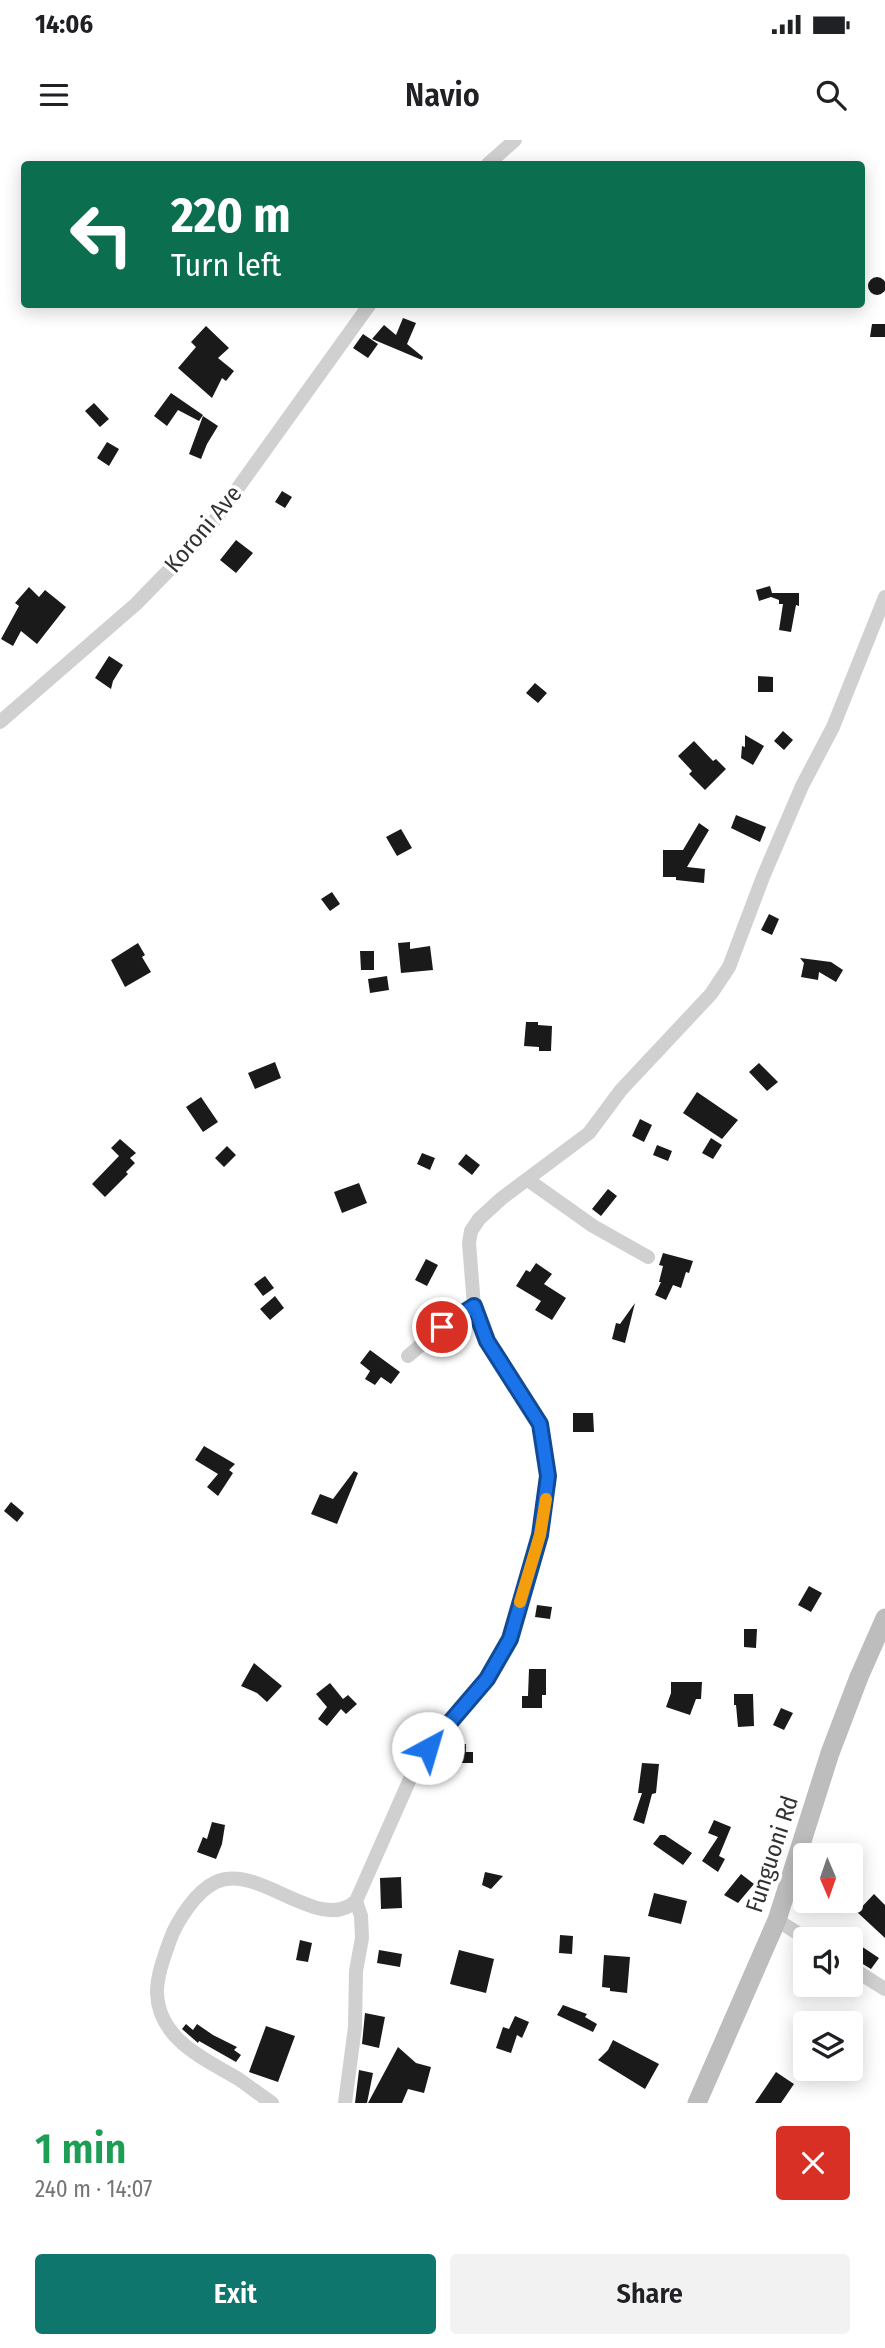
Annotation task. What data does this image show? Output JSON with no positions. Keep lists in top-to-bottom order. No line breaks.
{"streets":{"street":["Koroni Ave","Funguoni Rd"]},"north":"bottom","page":{"status":"14:06","header":"Navio","turn":["220 m","Turn left"],"heading":["1 min","240 m · 14:07"],"buttons":["Exit","Share"]}}
